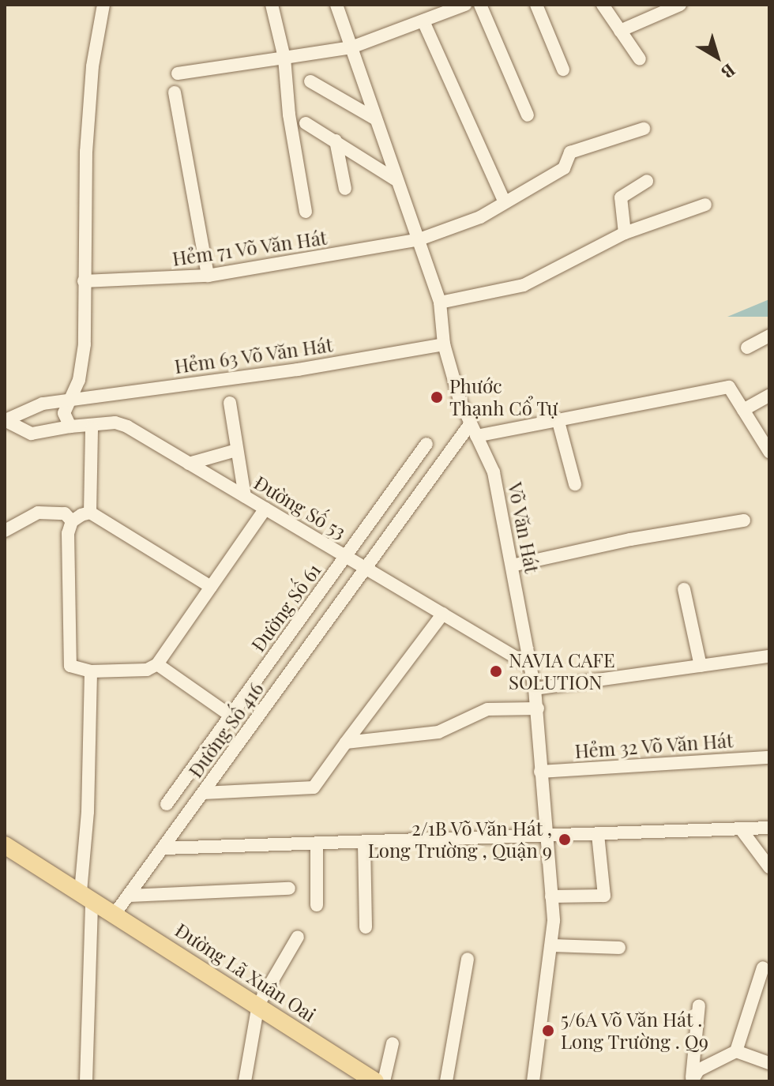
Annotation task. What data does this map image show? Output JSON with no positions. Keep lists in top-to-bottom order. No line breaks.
{"streets":{"main road":["Đường Lã Xuân Oai"],"street":["Hẻm 71 Võ Văn Hát","Hẻm 63 Võ Văn Hát","Đường Số 53","Võ Văn Hát","Đường Số 61","Đường Số 416","Hẻm 32 Võ Văn Hát"]},"crossings":[["Hẻm 71 Võ Văn Hát","Võ Văn Hát"],["Hẻm 63 Võ Văn Hát","Đường Số 53"],["Hẻm 63 Võ Văn Hát","Võ Văn Hát"],["Đường Số 53","Võ Văn Hát"],["Đường Số 53","Đường Số 61"],["Đường Số 53","Đường Số 416"],["Võ Văn Hát","Đường Số 416"],["Võ Văn Hát","Hẻm 32 Võ Văn Hát"],["Đường Số 416","Đường Lã Xuân Oai"]],"places":["Phước Thạnh Cổ Tự","NAVIA CAFE SOLUTION","2/1B Võ Văn Hát , Long Trường , Quận 9","5/6A Võ Văn Hát . Long Trường . Q9"],"north":"bottom right"}
